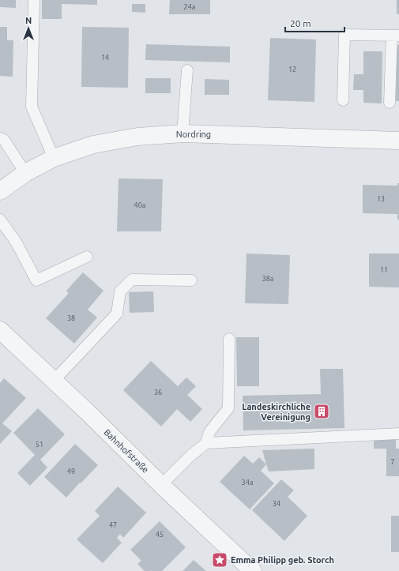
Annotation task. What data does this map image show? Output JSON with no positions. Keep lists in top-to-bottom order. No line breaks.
{"streets":{"street":["Nordring","Bahnhofstraße"]},"places":{"building":["Landeskirchliche Vereinigung"],"place":["Emma Philipp geb. Storch"]},"house_numbers":["24a","14","12","13","40a","11","38a","38","36","51","7","49","34a","34","47","45"],"scale_bar":"20 m","north":"top"}
